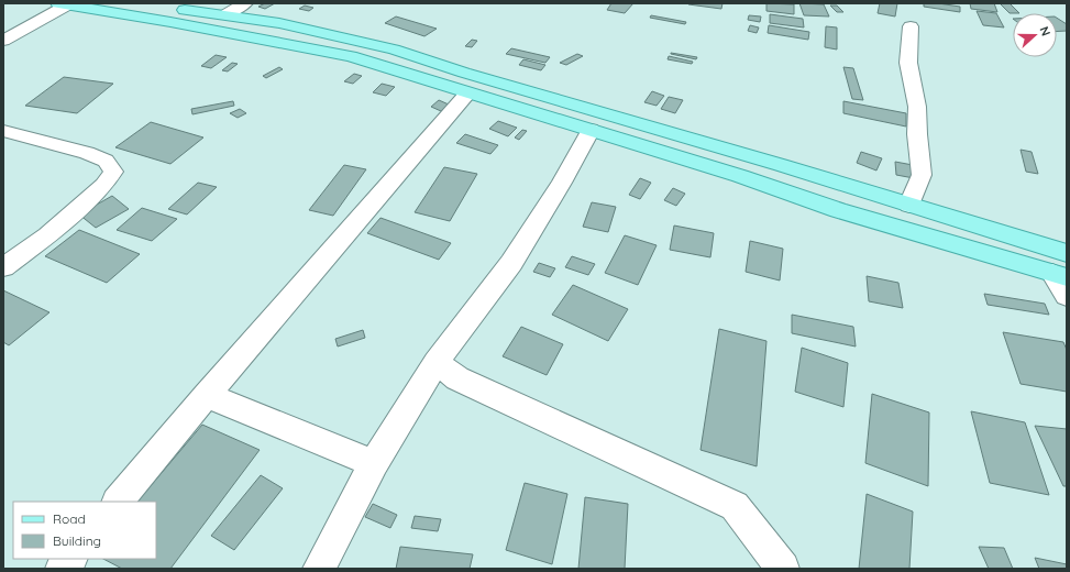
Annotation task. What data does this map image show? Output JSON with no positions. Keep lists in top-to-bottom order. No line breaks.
{"legend":["Road","Building"],"north":"right"}
